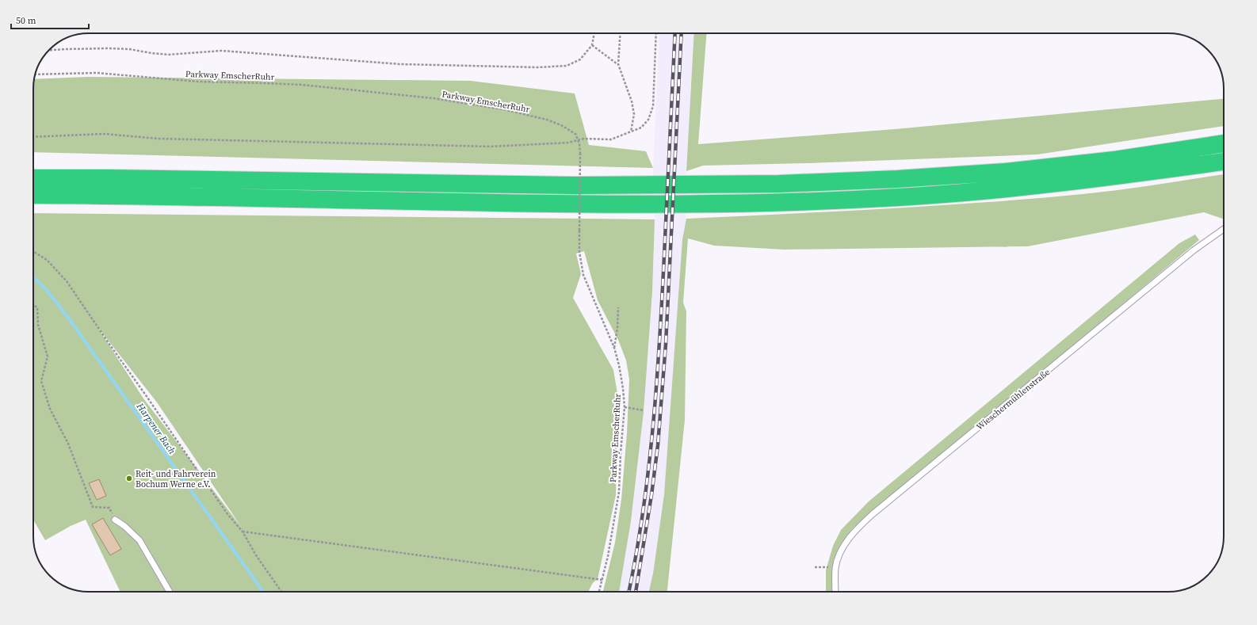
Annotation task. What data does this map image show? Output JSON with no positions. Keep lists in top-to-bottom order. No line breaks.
{"streets":{"lane":["Wieschermühlenstraße"],"path":["Parkway EmscherRuhr"]},"water":["Harpener Bach"],"places":["Reit- und Fahrverein Bochum Werne e.V."],"scale_bar":"50 m"}
